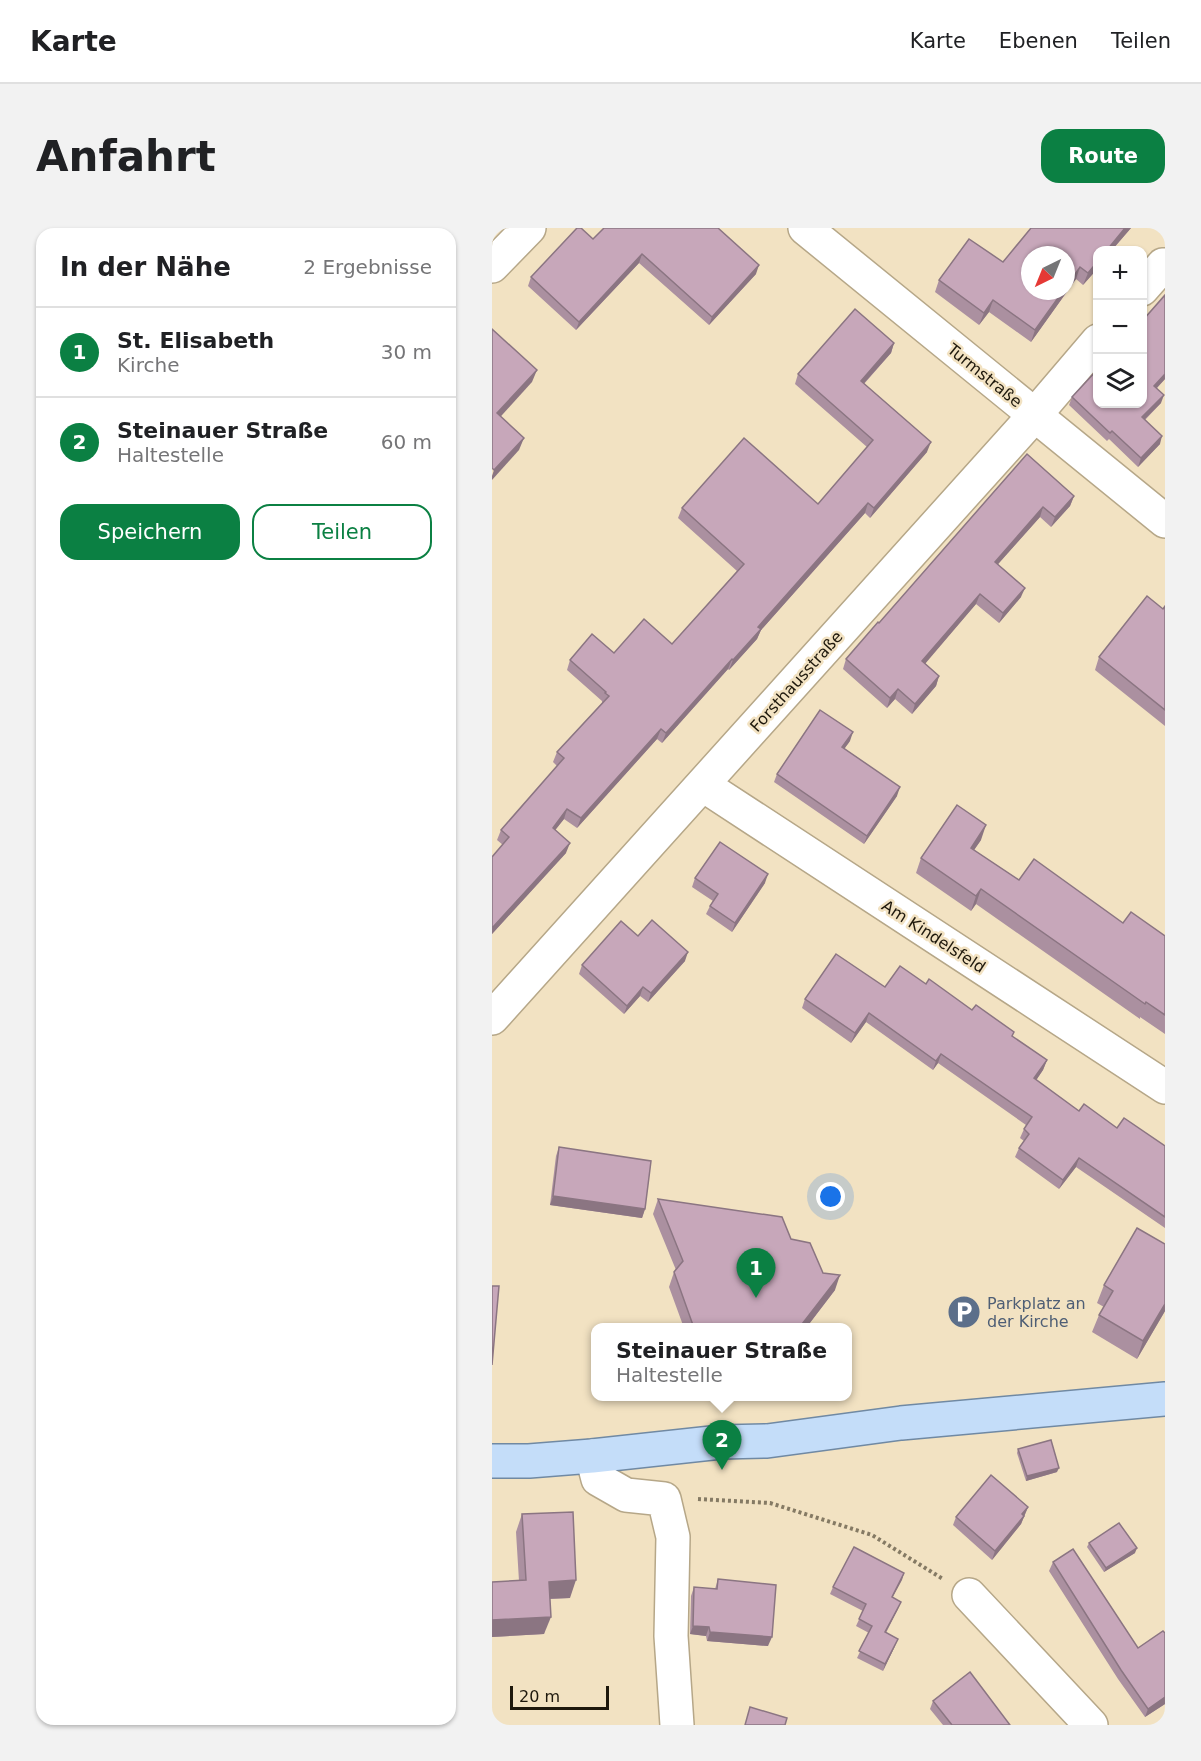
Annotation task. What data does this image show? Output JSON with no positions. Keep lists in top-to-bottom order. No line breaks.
{"streets":{"street":["Turmstraße","Forsthausstraße","Am Kindelsfeld"]},"crossings":[["Turmstraße","Forsthausstraße"],["Forsthausstraße","Am Kindelsfeld"]],"places":{"parking":["Parkplatz an der Kirche"]},"scale_bar":"20 m","north":"bottom left","page":{"header":"Karte","nav":["Karte","Ebenen","Teilen"],"buttons":["Route",["Speichern","Teilen"]],"title":"Anfahrt","heading":["In der Nähe","2 Ergebnisse"],"map_buttons":["+","−"],"list":[{"mark":"1","name":"St. Elisabeth","note":"Kirche","value":"30 m"},{"mark":"2","name":"Steinauer Straße","note":"Haltestelle","value":"60 m"}],"pins":["1","2"],"popup":["Steinauer Straße","Haltestelle"],"scale":"20 m"}}
